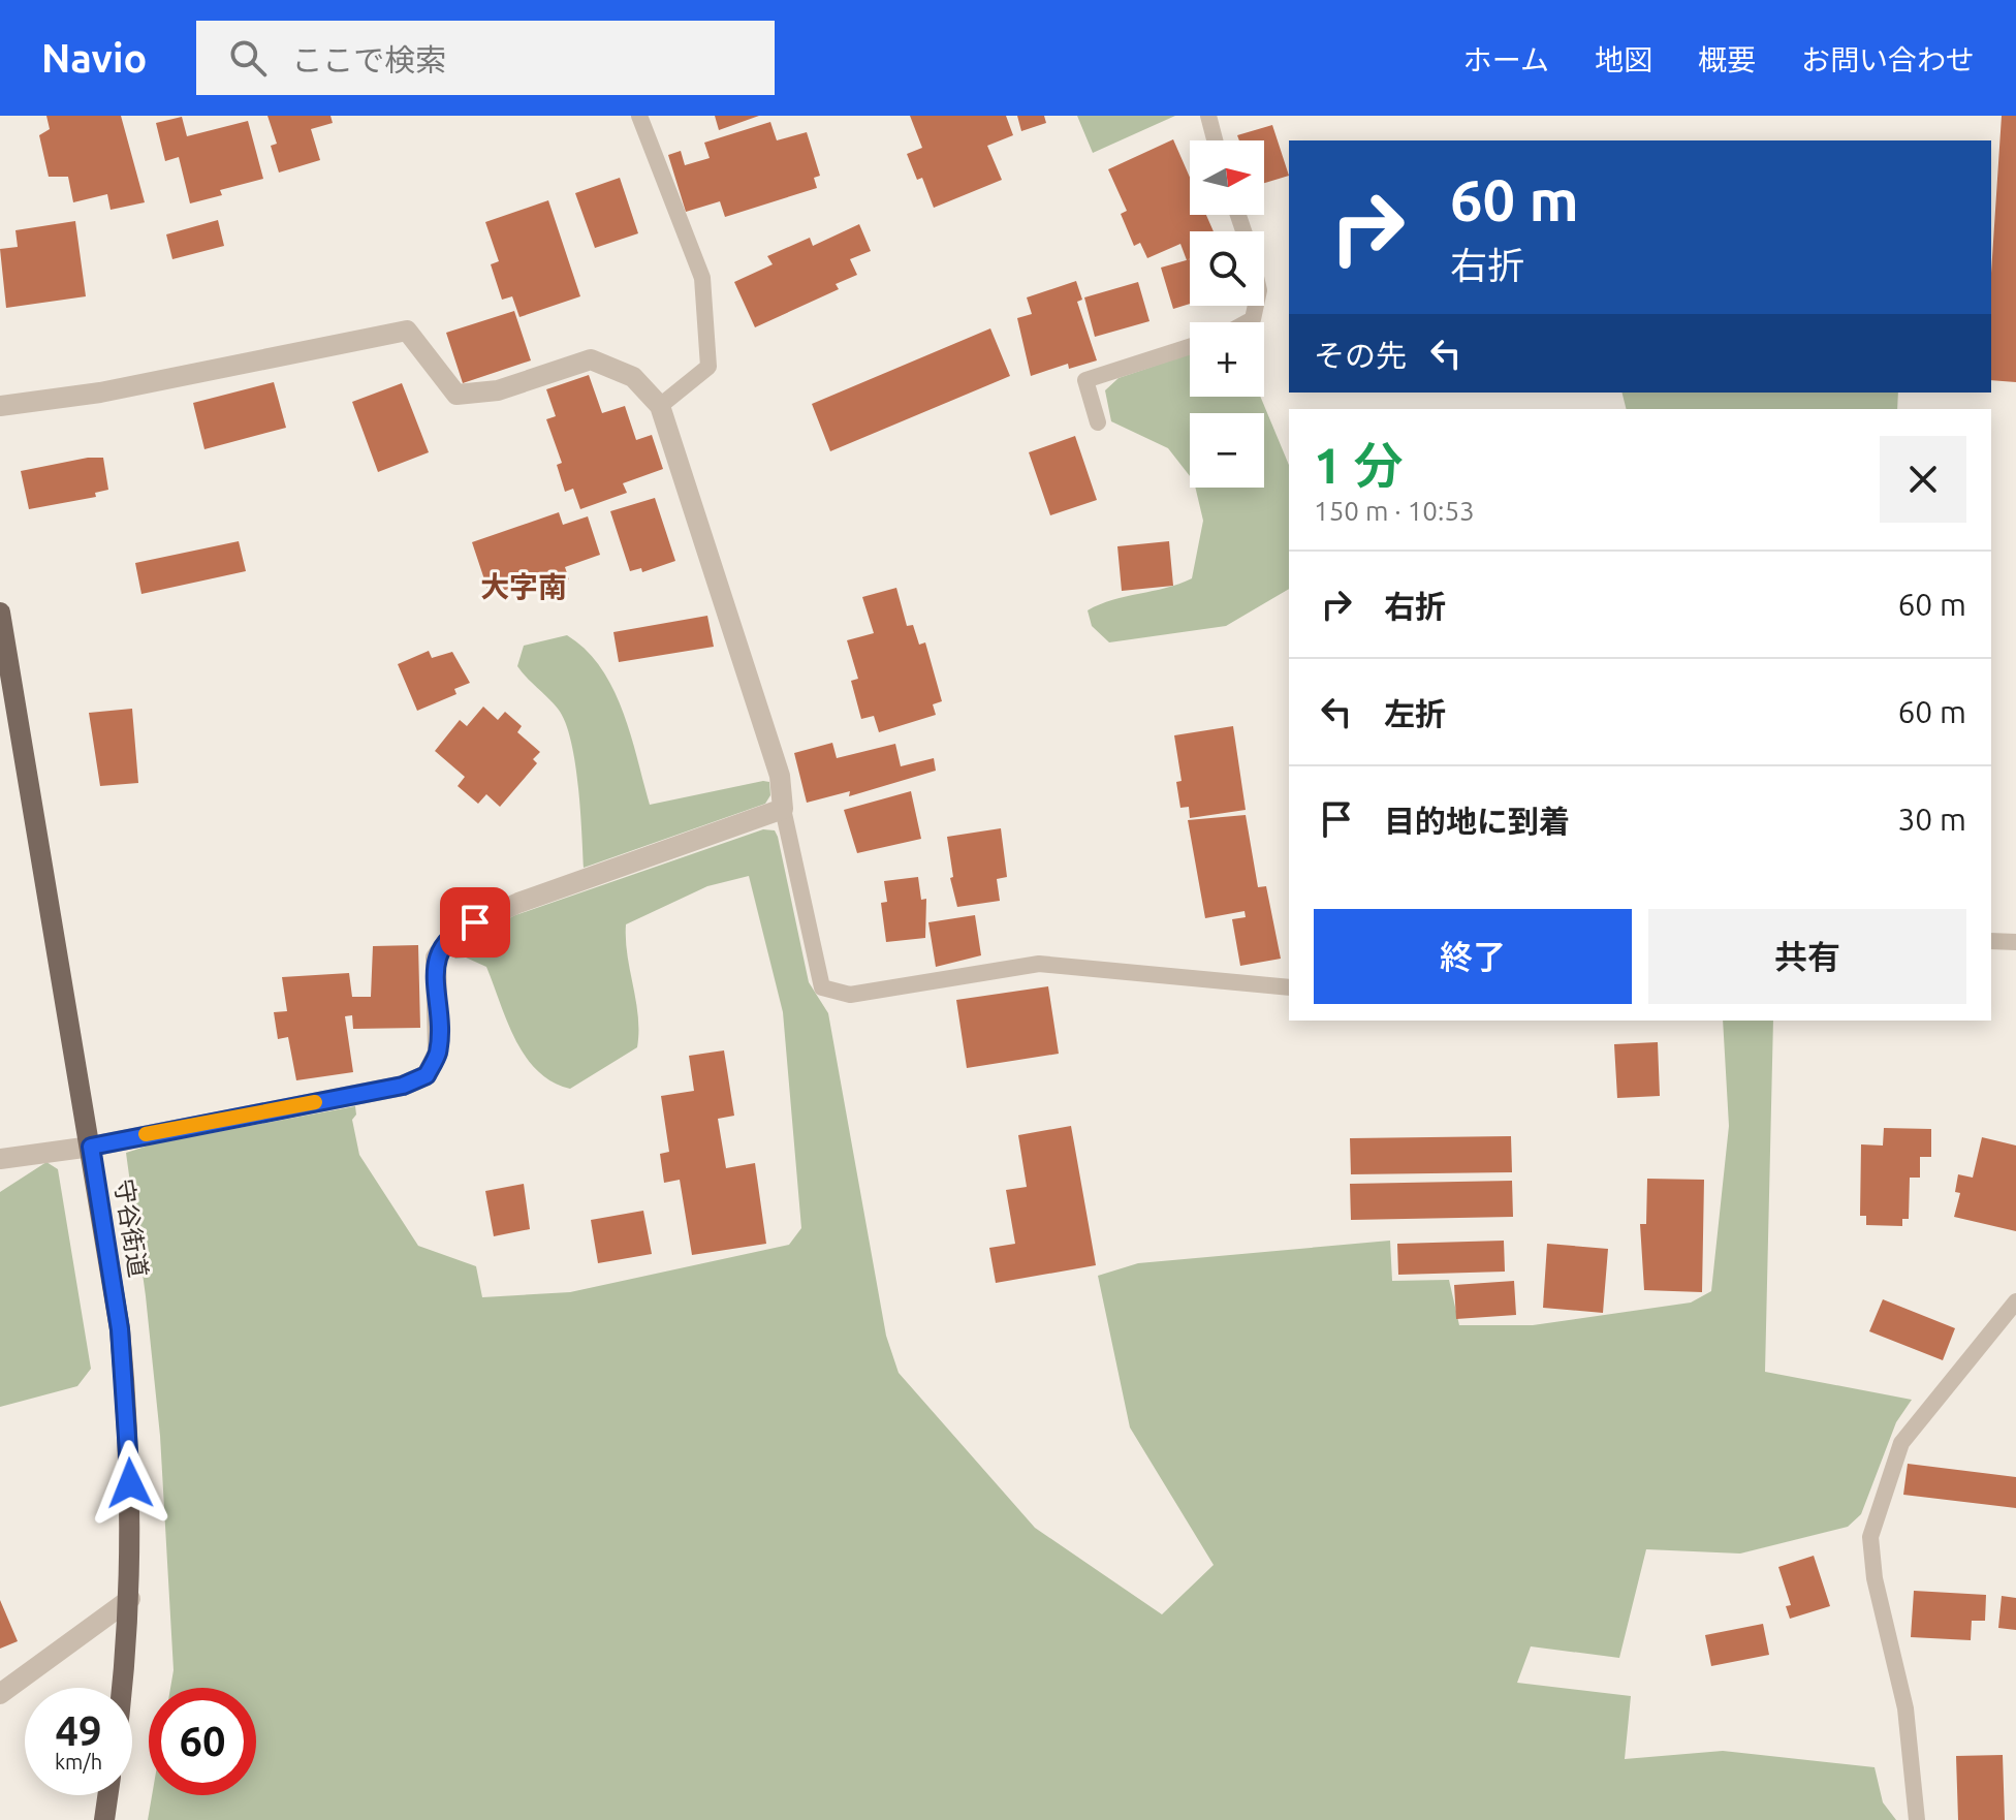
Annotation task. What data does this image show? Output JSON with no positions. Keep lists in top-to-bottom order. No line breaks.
{"streets":{"main road":["守谷街道"]},"districts":["大字南"],"north":"right","page":{"header":"Navio","search":"ここで検索","nav":["ホーム","地図","概要","お問い合わせ"],"map_buttons":["+","−"],"turn":["60 m","右折"],"then":"その先","heading":["1 分","150 m · 10:53"],"list":[{"name":"右折","value":"60 m"},{"name":"左折","value":"60 m"},{"name":"目的地に到着","value":"30 m"}],"buttons":["終了","共有"],"speed":"49 km/h","limit":"60"}}
